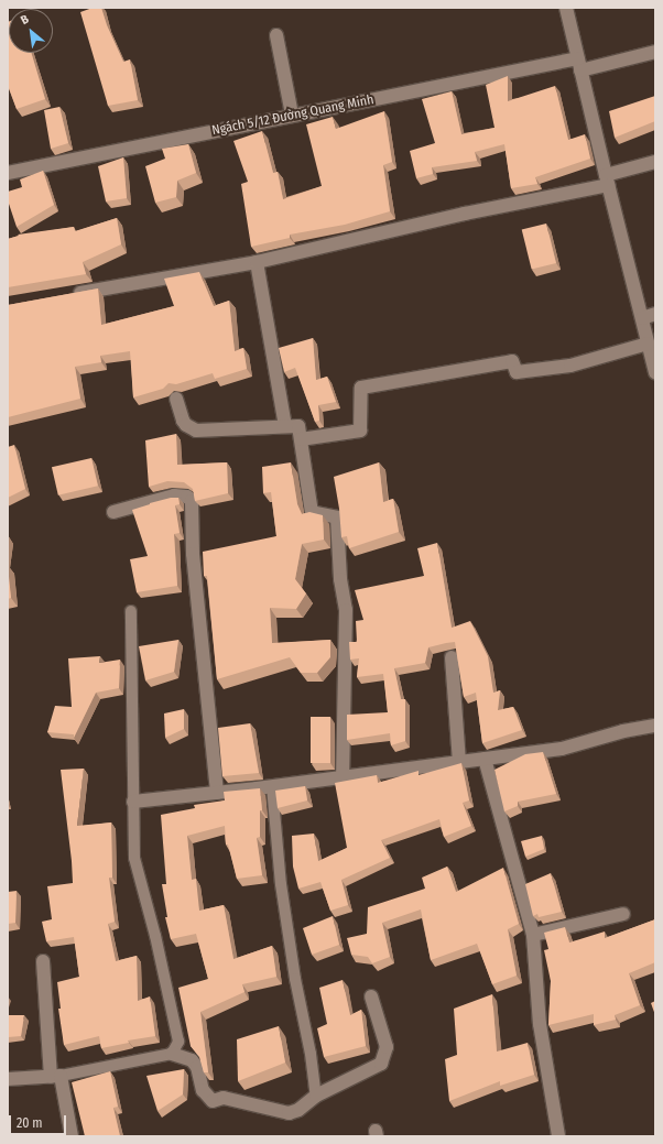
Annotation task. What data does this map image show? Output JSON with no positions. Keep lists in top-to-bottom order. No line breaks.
{"streets":{"street":["Ngách 5/12 Đường Quang Minh"]},"scale_bar":"20 m","north":"top left"}
